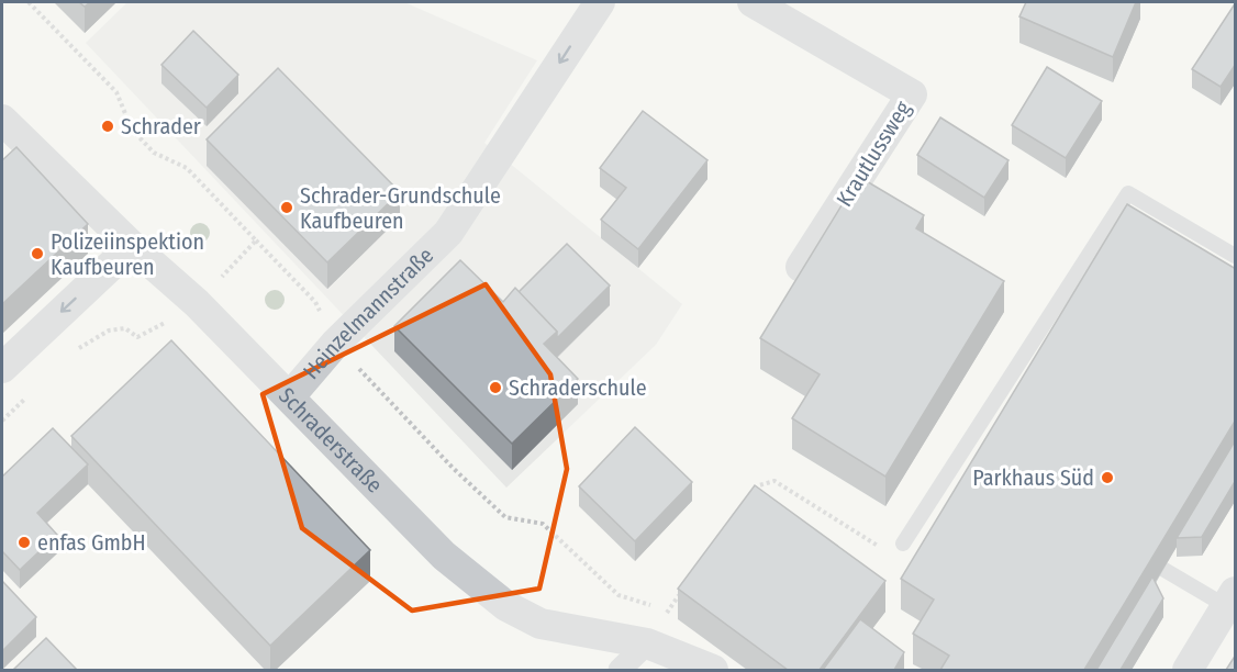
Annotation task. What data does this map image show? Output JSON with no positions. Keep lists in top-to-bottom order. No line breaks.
{"streets":{"street":["Krautlussweg","Heinzelmannstraße","Schraderstraße"]},"crossings":[["Heinzelmannstraße","Schraderstraße"]],"one_way":["Heinzelmannstraße"],"places":["Schrader","Schrader-Grundschule Kaufbeuren","Polizeiinspektion Kaufbeuren","Schraderschule","Parkhaus Süd","enfas GmbH"]}
